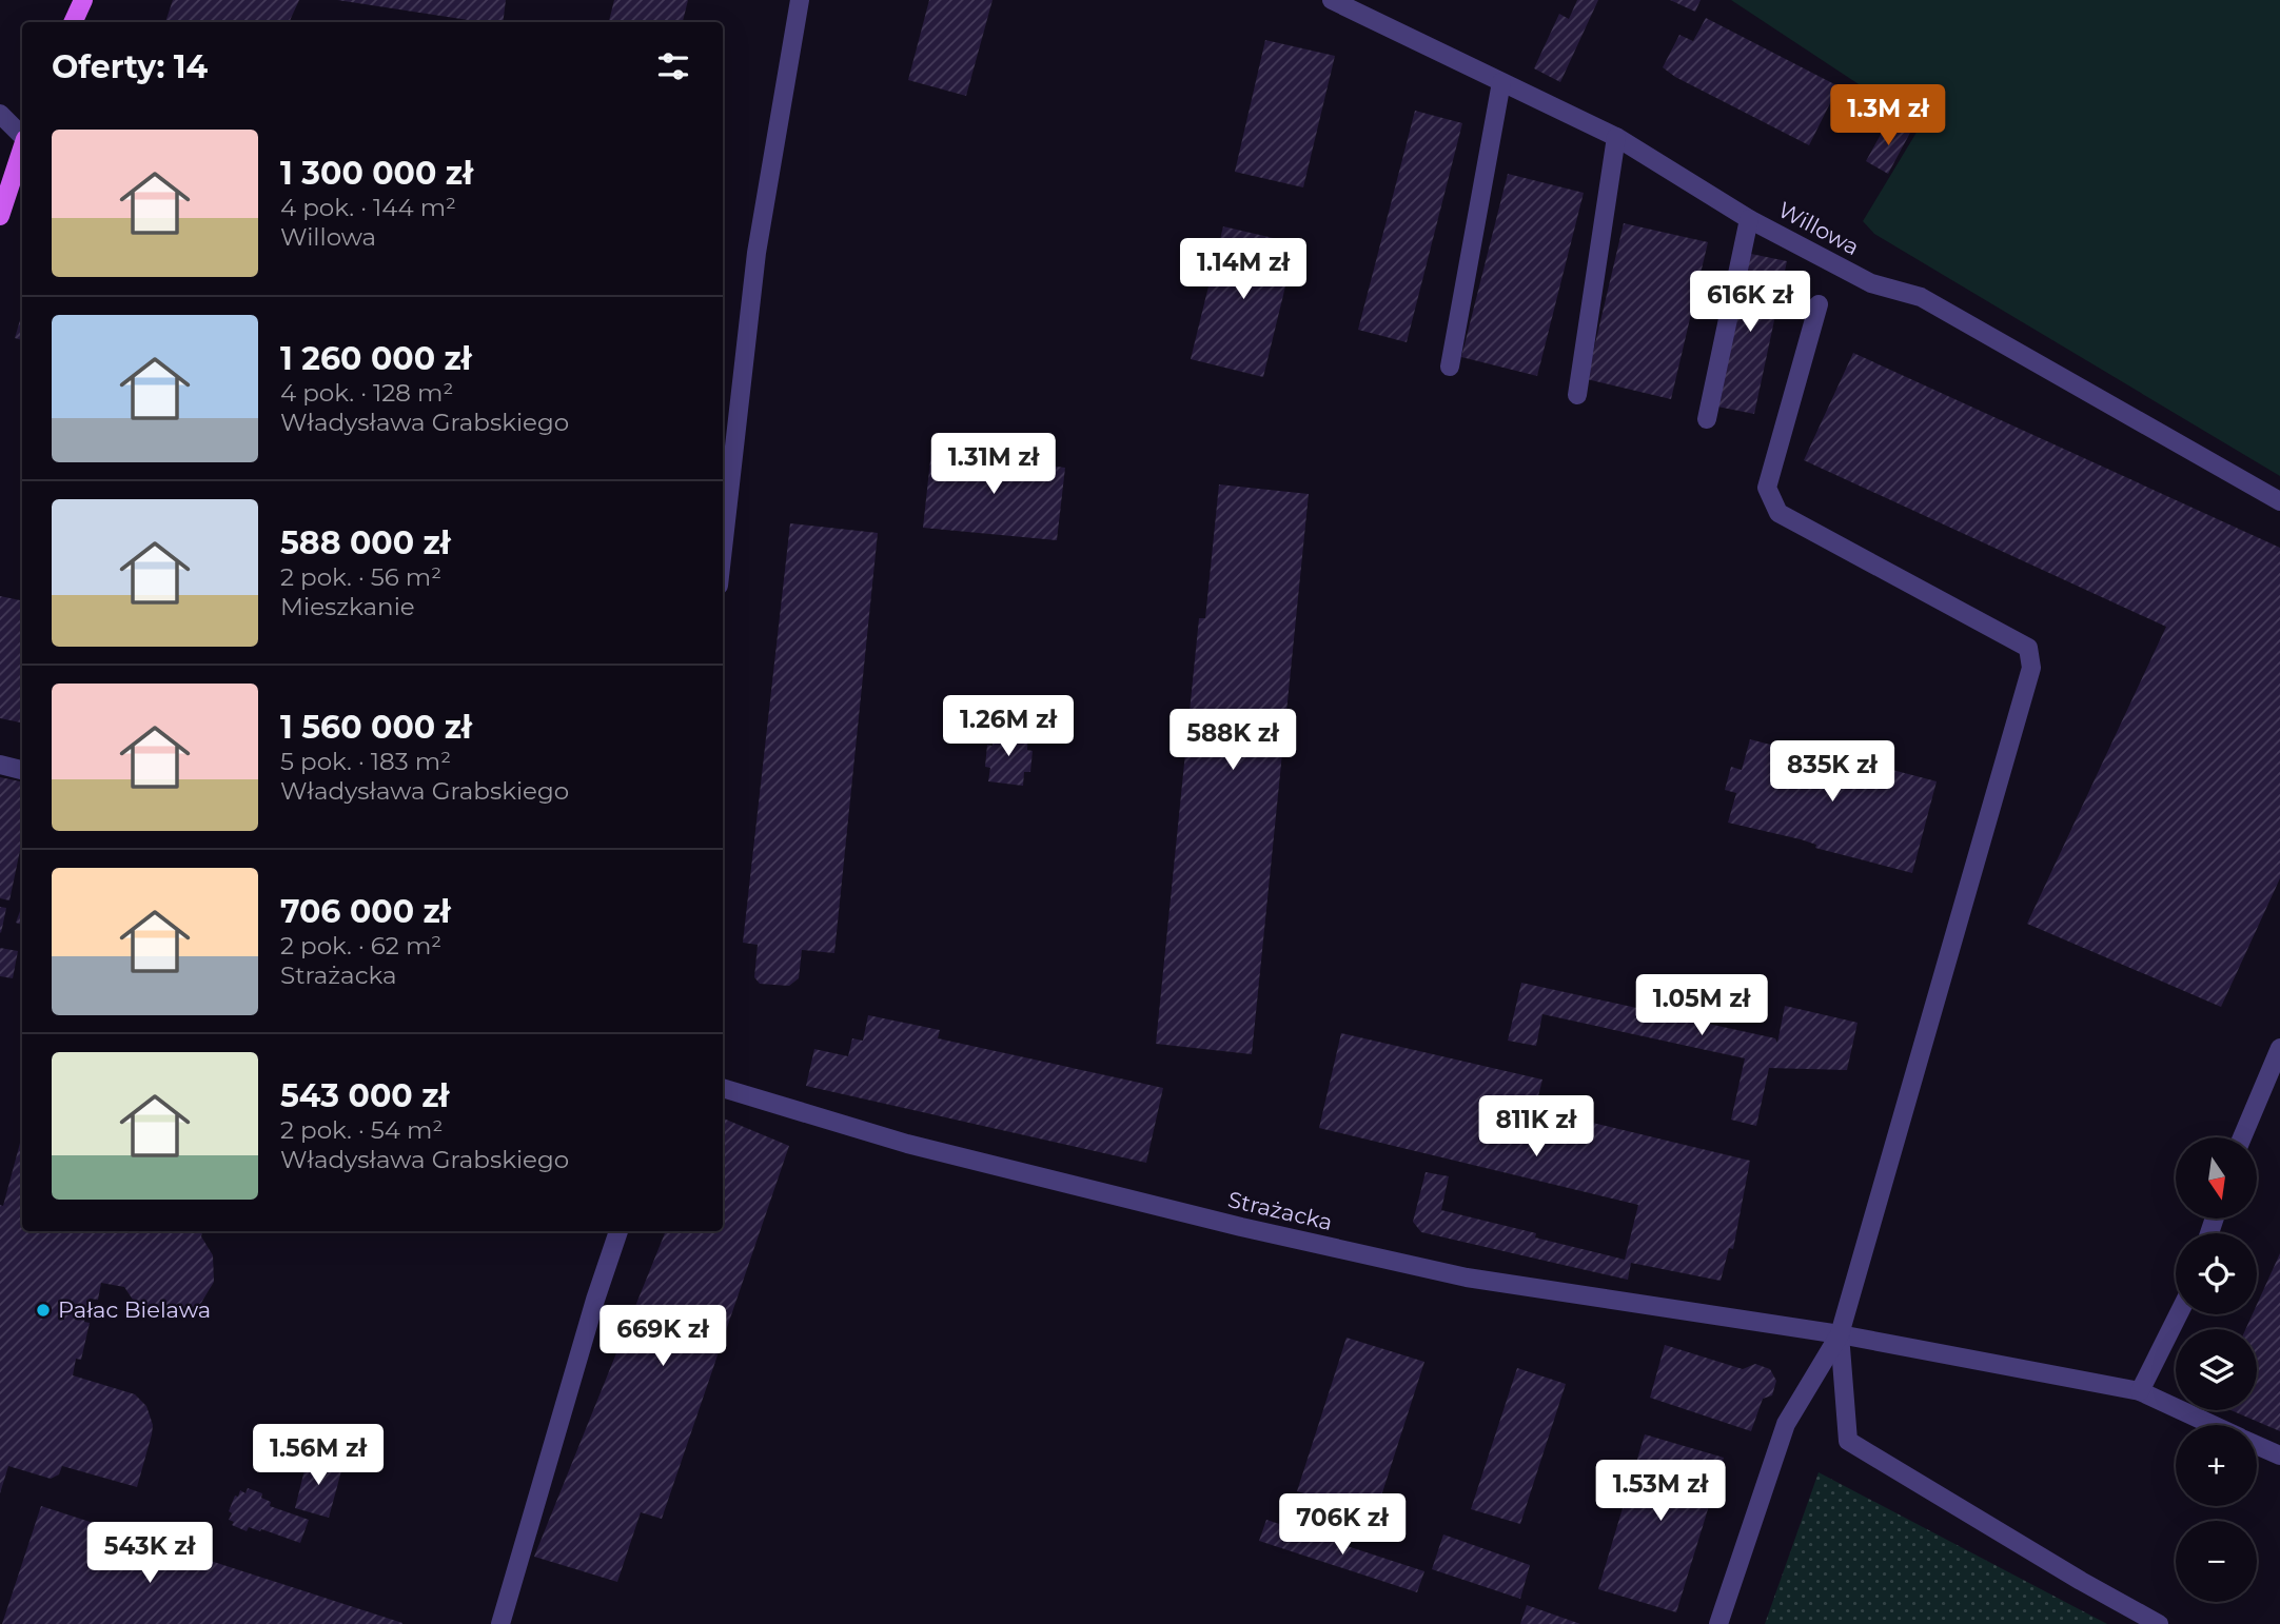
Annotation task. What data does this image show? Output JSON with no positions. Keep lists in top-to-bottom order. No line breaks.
{"streets":{"street":["Willowa","Strażacka"]},"places":["Pałac Bielawa"],"north":"bottom","page":{"heading":"Oferty: 14","price":["1.3M zł","1.14M zł","616K zł","1.31M zł","1.26M zł","588K zł","835K zł","1.05M zł","811K zł","669K zł","1.56M zł","1.53M zł","706K zł","543K zł"],"list":[{"name":"1 300 000 zł","note":"4 pok. · 144 m² · Willowa"},{"name":"1 260 000 zł","note":"4 pok. · 128 m² · Władysława Grabskiego"},{"name":"588 000 zł","note":"2 pok. · 56 m² · Mieszkanie"},{"name":"1 560 000 zł","note":"5 pok. · 183 m² · Władysława Grabskiego"},{"name":"706 000 zł","note":"2 pok. · 62 m² · Strażacka"},{"name":"543 000 zł","note":"2 pok. · 54 m² · Władysława Grabskiego"}],"map_buttons":["+","−"]}}
